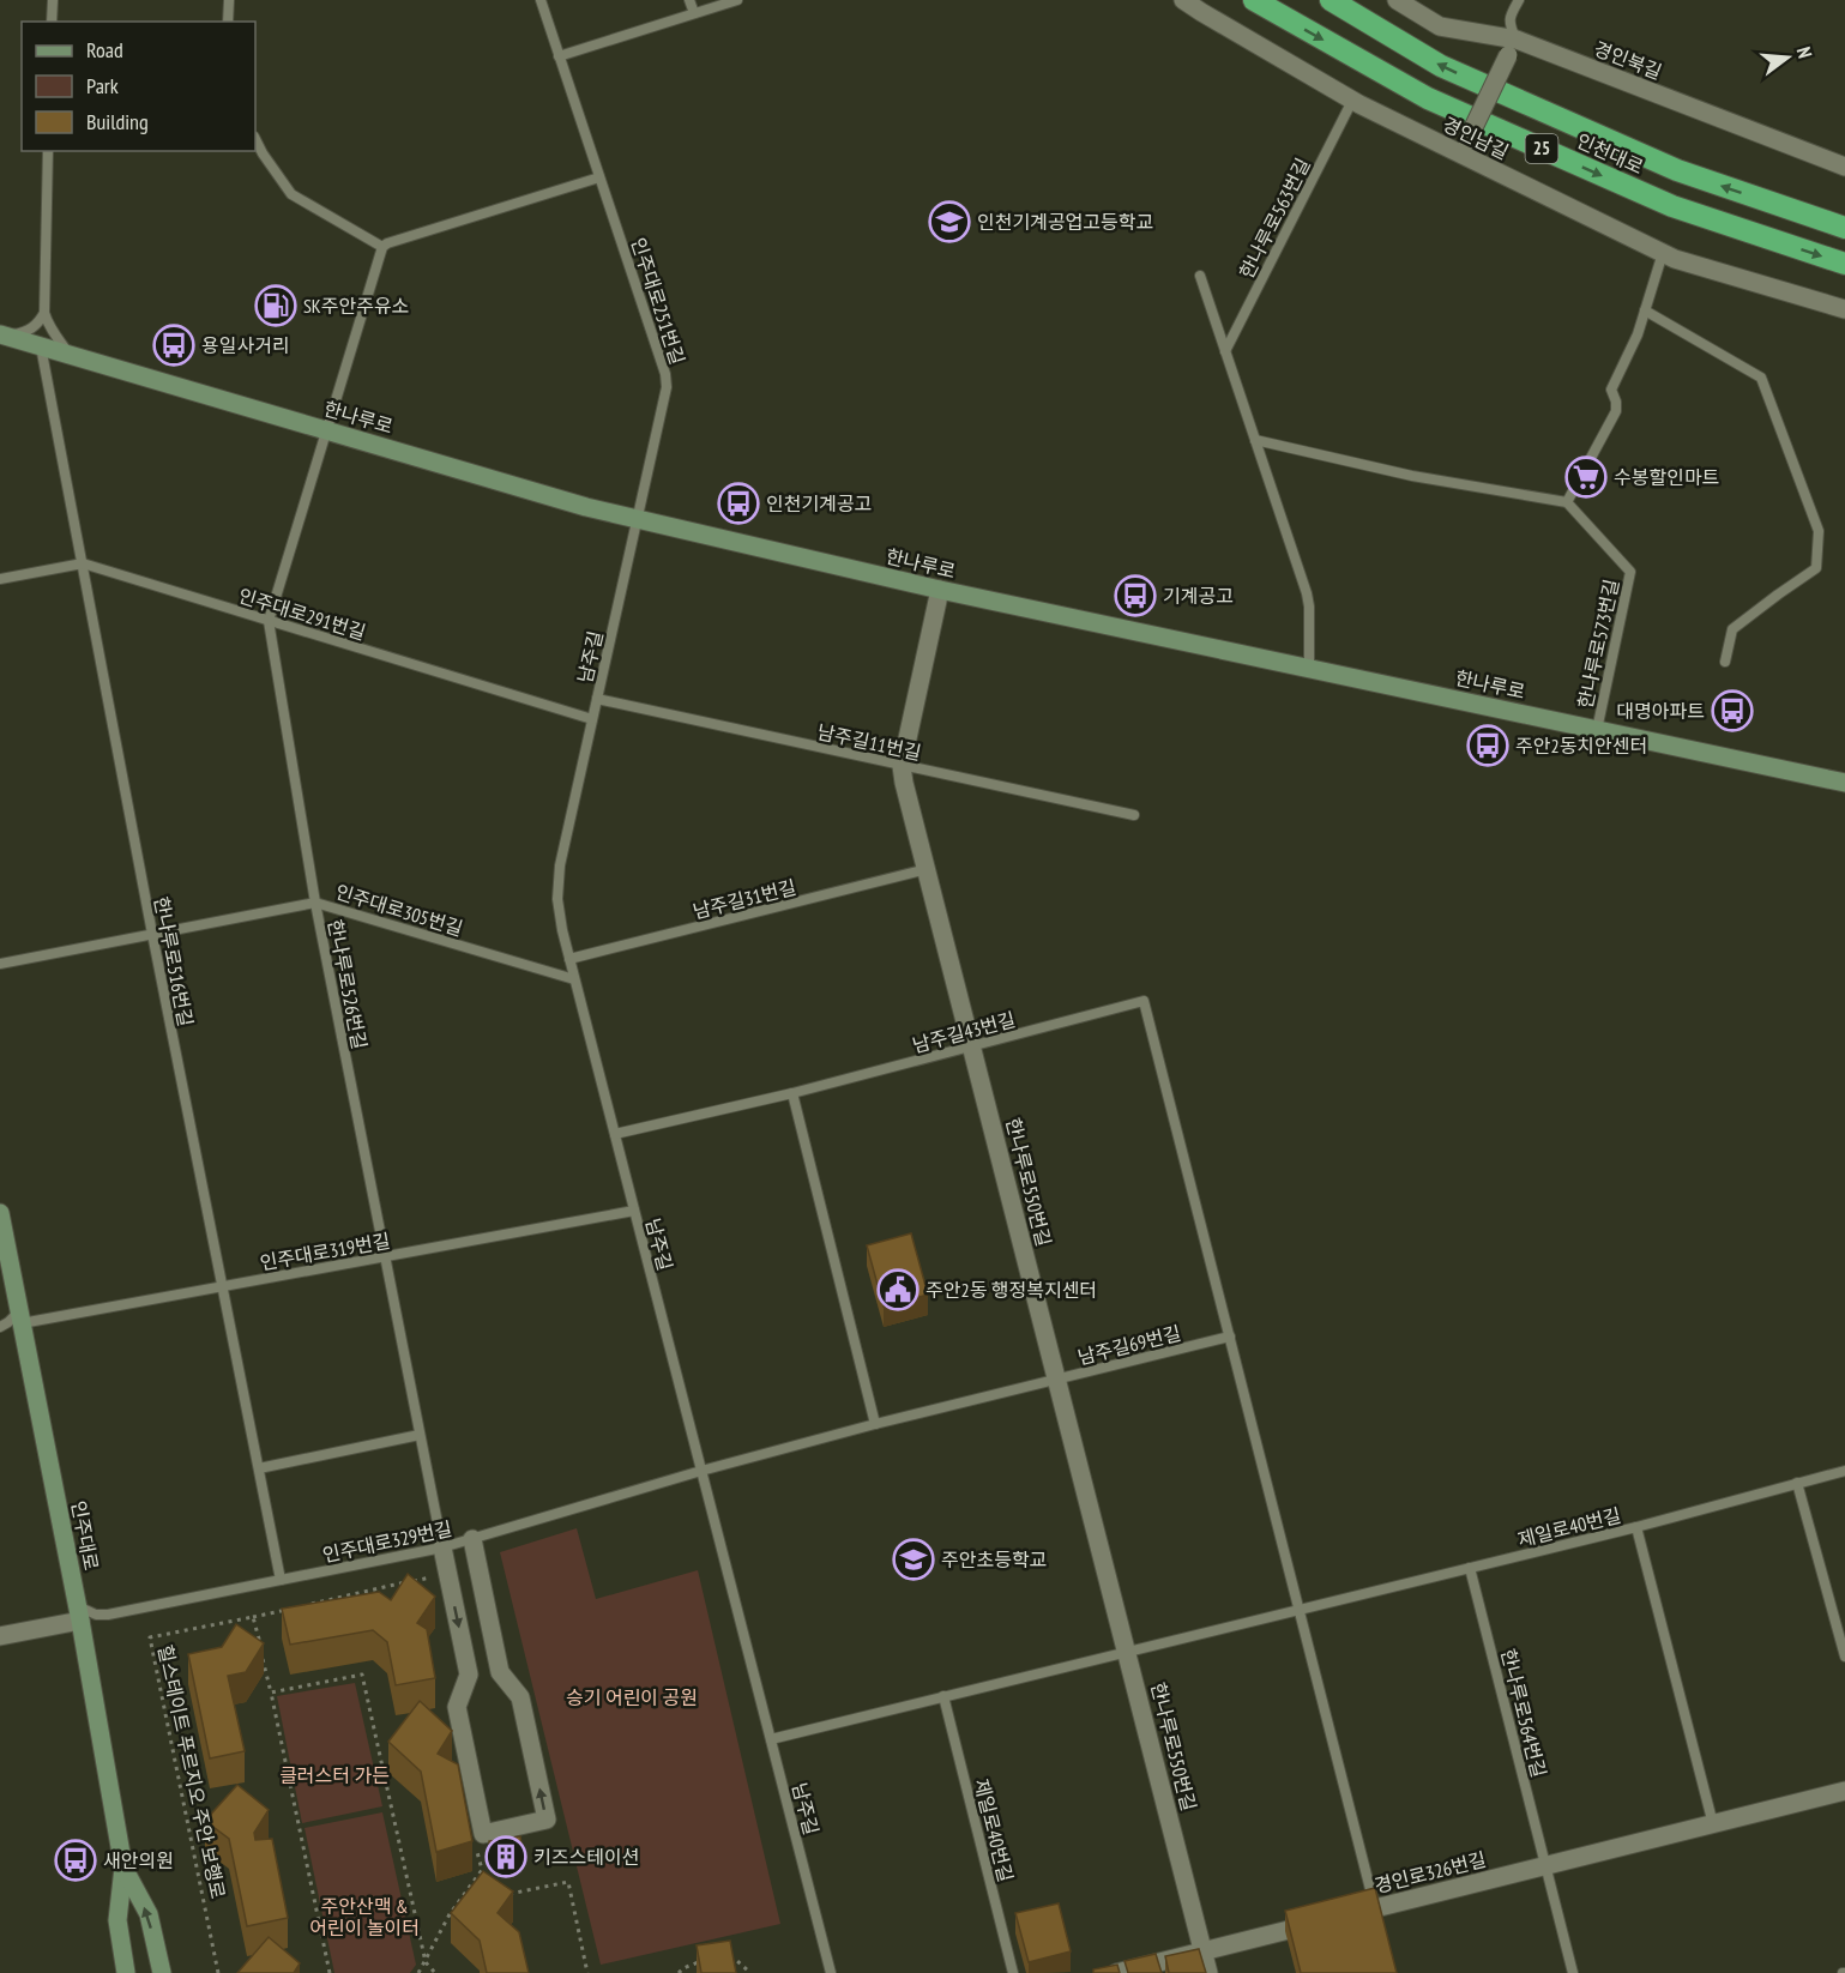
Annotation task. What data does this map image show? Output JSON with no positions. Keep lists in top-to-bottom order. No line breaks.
{"streets":{"highway":["25","인천대로"],"main road":["한나루로","인주대로"],"street":["경인북길","경인남길","한나루로550번길","경인로326번길"],"lane":["한나루로563번길","인주대로251번길","인주대로291번길","한나루로573번길","남주길","남주길11번길","남주길31번길","인주대로305번길","한나루로516번길","한나루로526번길","남주길43번길","인주대로319번길","남주길69번길","제일로40번길","인주대로329번길","한나루로564번길"],"path":["힐스테이트 푸르지오 주안 보행로"]},"crossings":[["경인남길","한나루로563번길"],["인주대로251번길","한나루로"],["인주대로251번길","남주길"],["한나루로","한나루로573번길"],["한나루로","남주길"],["한나루로","한나루로516번길"],["한나루로","한나루로526번길"],["한나루로","한나루로550번길"],["인주대로291번길","남주길"],["인주대로291번길","한나루로516번길"],["인주대로291번길","한나루로526번길"],["남주길","남주길11번길"],["남주길","남주길31번길"],["남주길","인주대로305번길"],["남주길","남주길43번길"],["남주길","인주대로319번길"],["남주길","남주길69번길"],["남주길","제일로40번길"],["남주길","인주대로329번길"],["남주길11번길","한나루로550번길"],["남주길31번길","한나루로550번길"],["인주대로305번길","한나루로516번길"],["인주대로305번길","한나루로526번길"],["한나루로516번길","인주대로319번길"],["한나루로516번길","인주대로329번길"],["한나루로526번길","인주대로319번길"],["한나루로526번길","인주대로329번길"],["남주길43번길","한나루로550번길"],["남주길43번길","남주길69번길"],["한나루로550번길","남주길69번길"],["한나루로550번길","제일로40번길"],["한나루로550번길","경인로326번길"],["인주대로319번길","인주대로"],["남주길69번길","인주대로329번길"],["제일로40번길","한나루로564번길"],["인주대로","인주대로329번길"],["한나루로564번길","경인로326번길"]],"parks":["승기 어린이 공원","클러스터 가든","주안산맥 & 어린이 놀이터"],"places":{"school or university":["인천기계공업고등학교","주안초등학교"],"fuel station":["SK주안주유소"],"bus stop":["용일사거리","인천기계공고","기계공고","대명아파트","주안2동치안센터","새안의원"],"supermarket":["수봉할인마트"],"public building":["주안2동 행정복지센터"],"building":["키즈스테이션"]},"legend":["Road","Park","Building"],"north":"right"}
